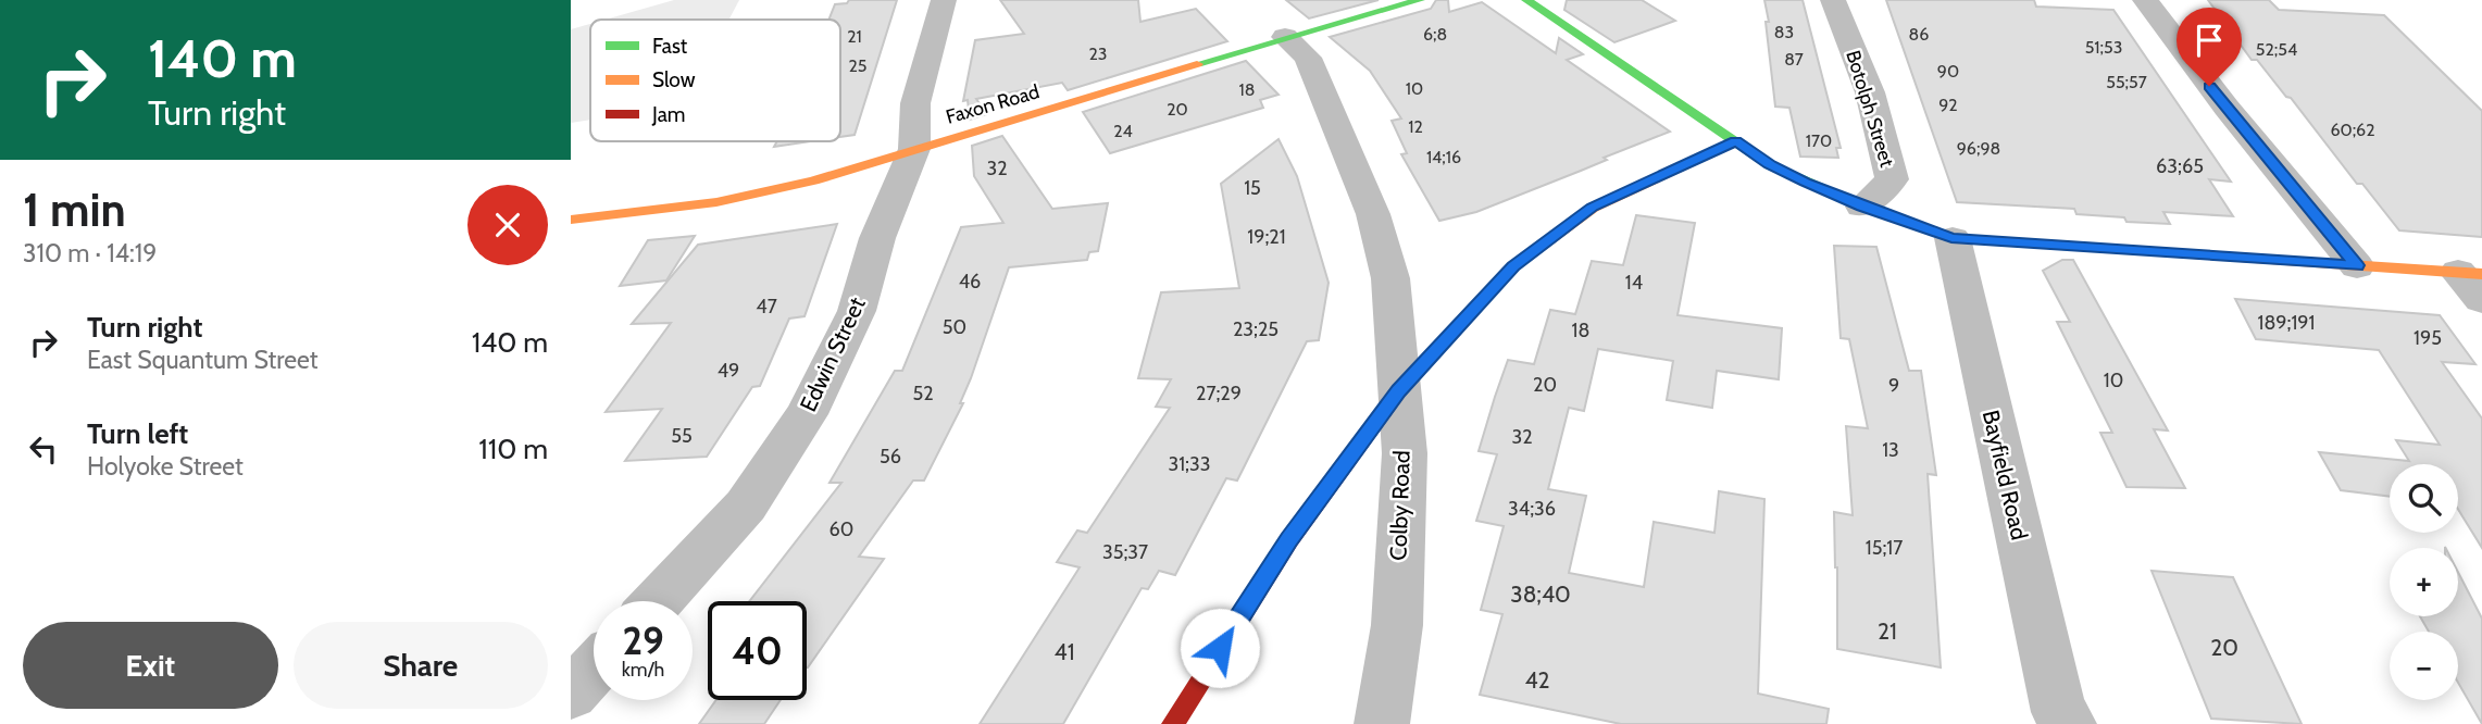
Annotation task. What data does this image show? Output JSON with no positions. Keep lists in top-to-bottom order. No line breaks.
{"streets":{"street":["Faxon Road","Botolph Street","Edwin Street","Bayfield Road","Colby Road"]},"crossings":[["Faxon Road","Edwin Street"],["Faxon Road","Colby Road"]],"house_numbers":["83","6;8","86","21","51;53","52;54","23","87","25","90","55;57","10","18","92","20","12","60;62","24","170","96;98","14;16","63;65","32","15","19;21","46","14","47","189;191","50","23;25","18","195","49","10","20","9","52","27;29","55","32","13","56","31;33","34;36","60","15;17","35;37","38;40","21","20","41","42"],"legend":["Fast","Slow","Jam"],"page":{"turn":["140 m","Turn right"],"heading":["1 min","310 m · 14:19"],"list":[{"name":"Turn right","note":"East Squantum Street","value":"140 m"},{"name":"Turn left","note":"Holyoke Street","value":"110 m"}],"map_buttons":["+","−"],"speed":"29 km/h","limit":"40","buttons":["Exit","Share"]}}
